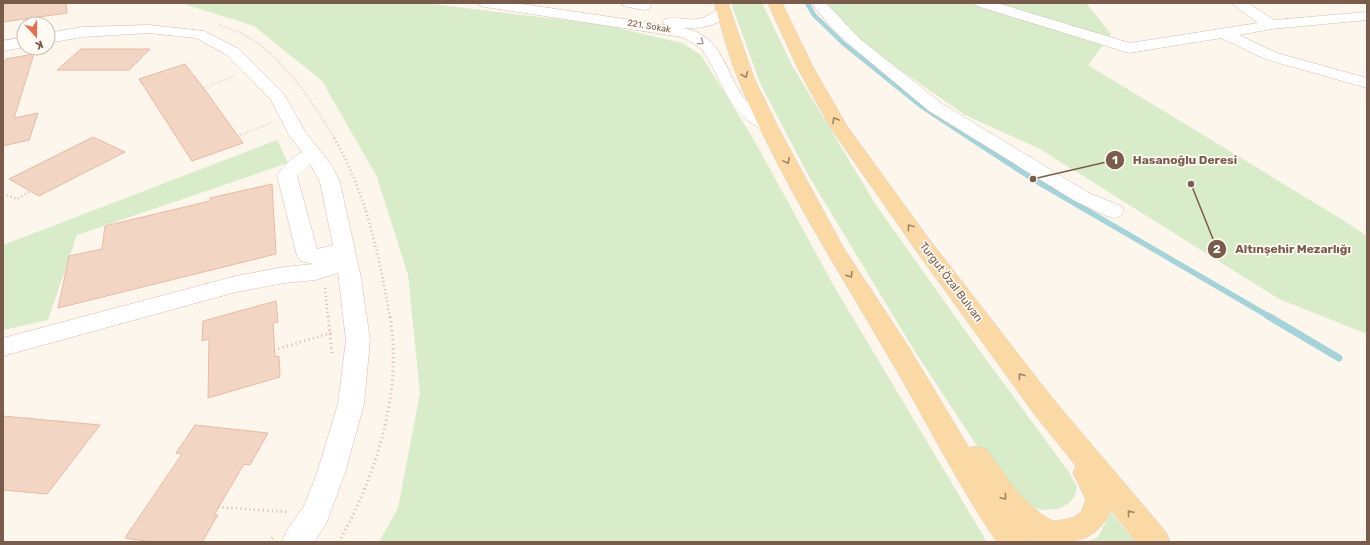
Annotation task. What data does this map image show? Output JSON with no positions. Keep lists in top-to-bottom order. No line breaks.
{"streets":{"main road":["Turgut Özal Bulvarı"],"street":["221. Sokak"]},"places":["Hasanoğlu Deresi","Altınşehir Mezarlığı"],"north":"bottom"}
